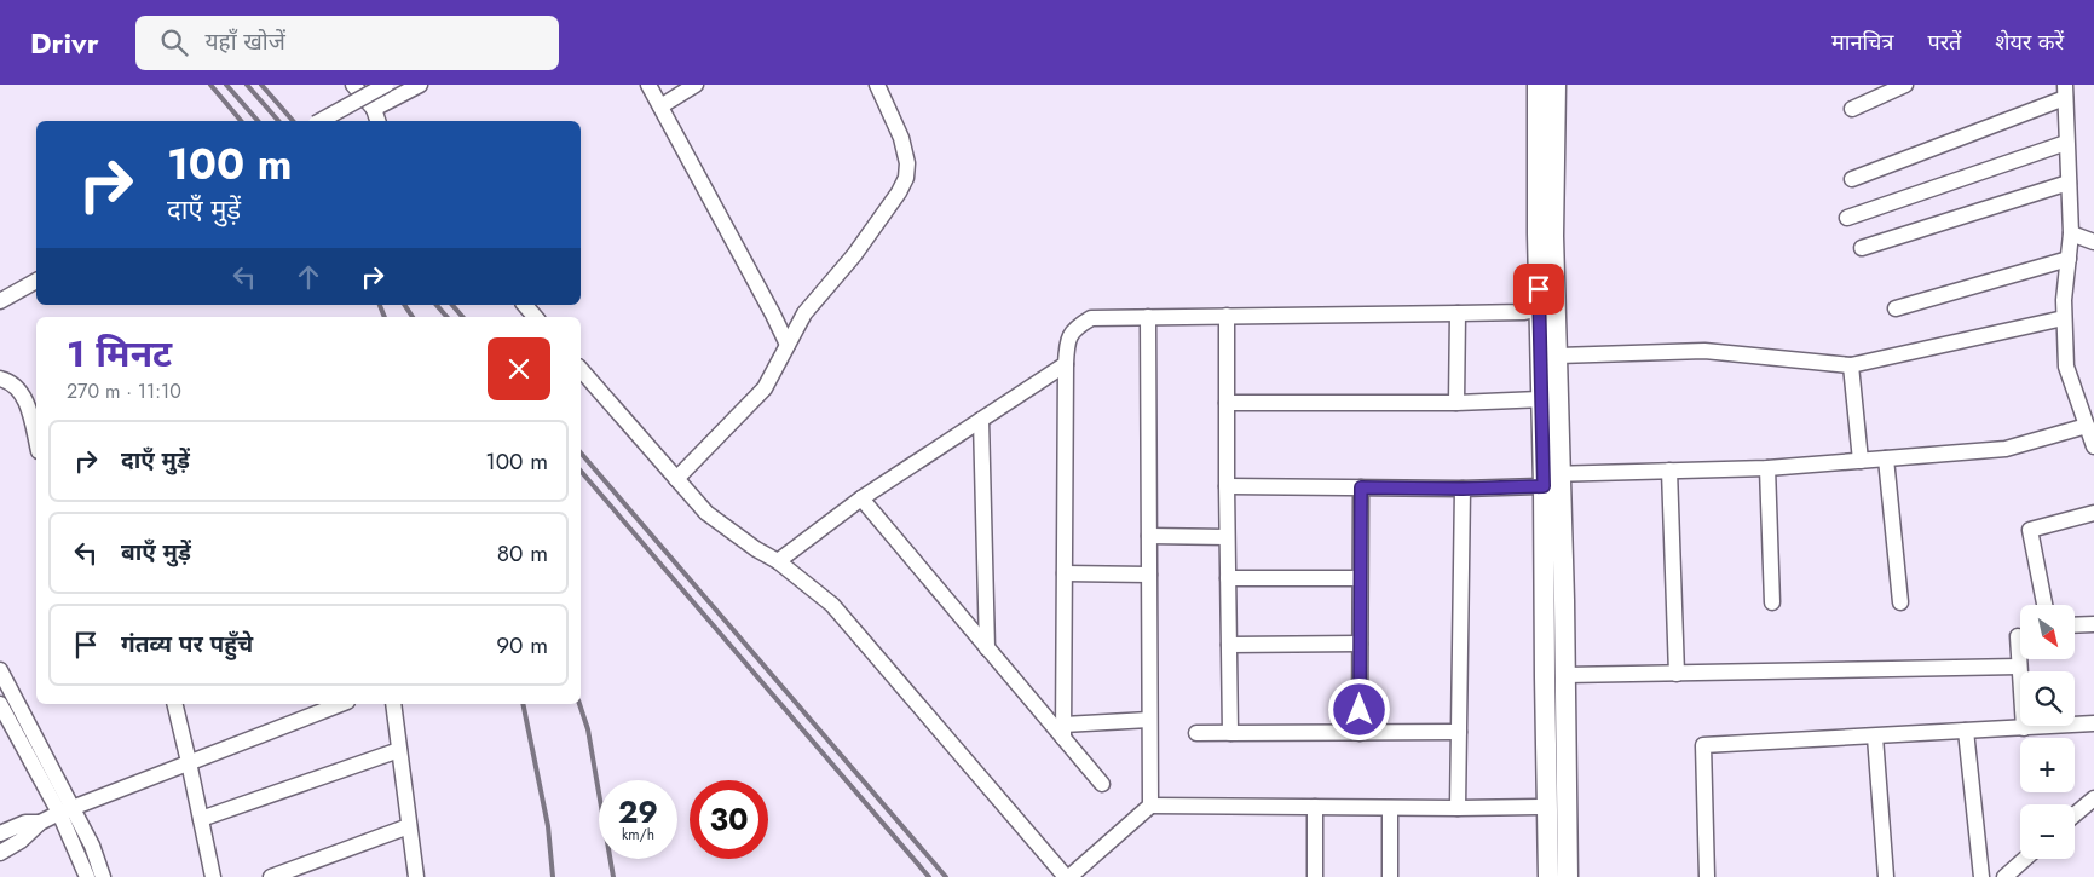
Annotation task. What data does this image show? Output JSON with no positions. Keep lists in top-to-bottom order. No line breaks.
{"north":"bottom right","page":{"header":"Drivr","search":"यहाँ खोजें","nav":["मानचित्र","परतें","शेयर करें"],"turn":["100 m","दाएँ मुड़ें"],"heading":["1 मिनट","270 m · 11:10"],"list":[{"name":"दाएँ मुड़ें","value":"100 m"},{"name":"बाएँ मुड़ें","value":"80 m"},{"name":"गंतव्य पर पहुँचे","value":"90 m"}],"map_buttons":["+","−"],"speed":"29 km/h","limit":"30"}}
